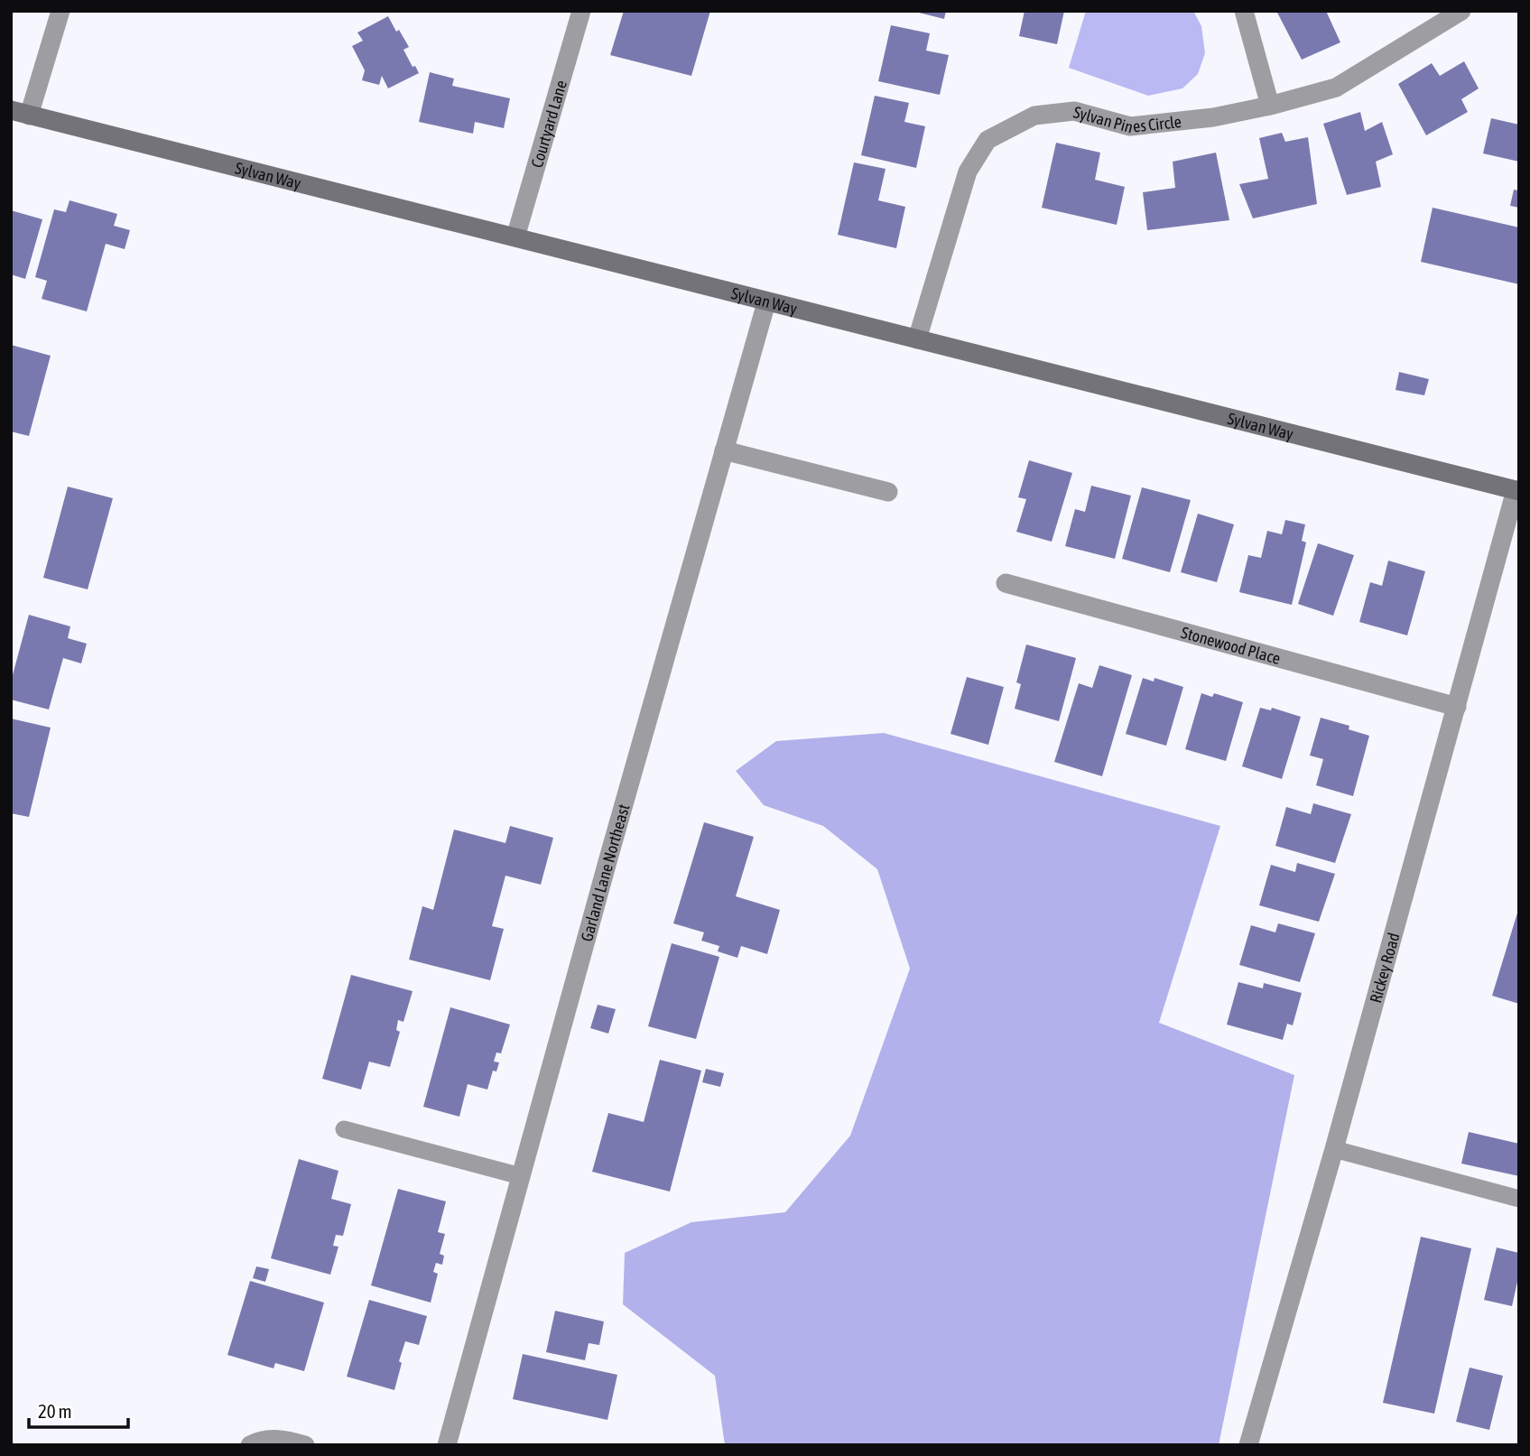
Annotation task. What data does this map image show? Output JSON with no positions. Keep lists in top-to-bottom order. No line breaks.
{"streets":{"main road":["Sylvan Way"],"street":["Sylvan Pines Circle","Courtyard Lane","Stonewood Place","Garland Lane Northeast","Rickey Road"]},"crossings":[["Sylvan Pines Circle","Sylvan Way"],["Courtyard Lane","Sylvan Way"],["Sylvan Way","Garland Lane Northeast"],["Sylvan Way","Rickey Road"],["Stonewood Place","Rickey Road"]],"scale_bar":"20 m"}
